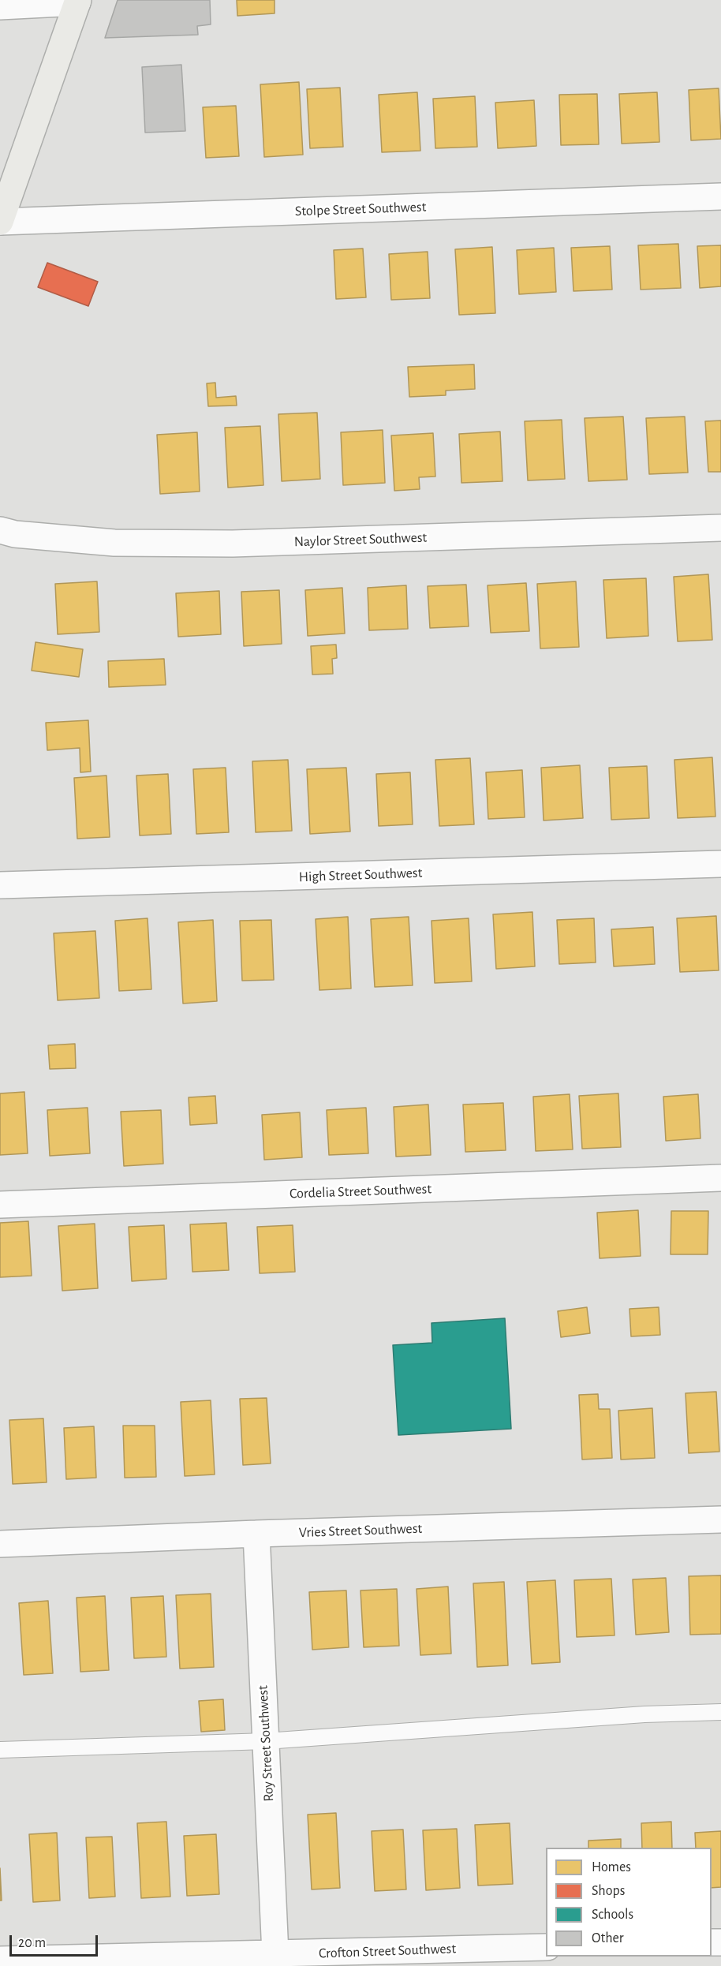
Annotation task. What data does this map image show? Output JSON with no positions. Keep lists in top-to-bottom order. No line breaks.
{"streets":{"street":["Stolpe Street Southwest","Naylor Street Southwest","High Street Southwest","Cordelia Street Southwest","Vries Street Southwest","Roy Street Southwest","Crofton Street Southwest"]},"crossings":[["Vries Street Southwest","Roy Street Southwest"],["Roy Street Southwest","Crofton Street Southwest"]],"legend":["Homes","Shops","Schools","Other"],"scale_bar":"20 m"}
